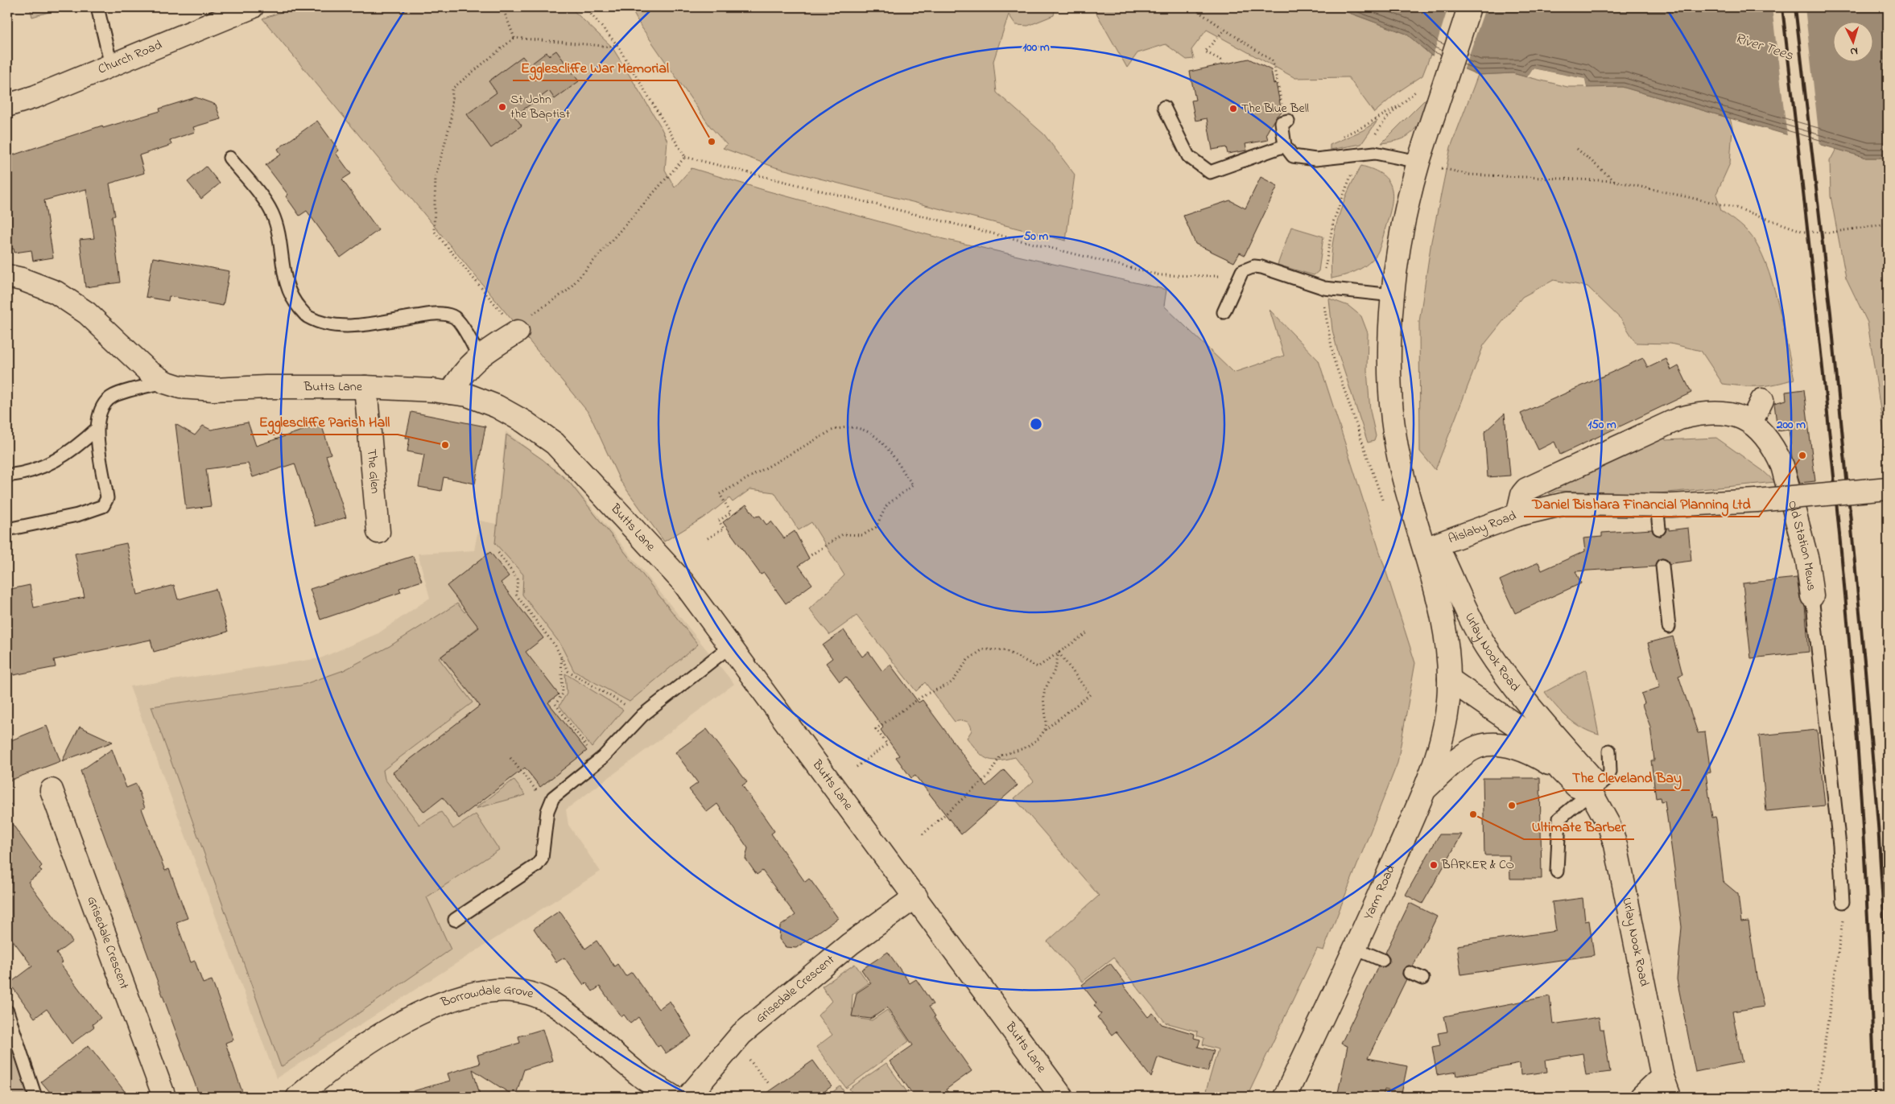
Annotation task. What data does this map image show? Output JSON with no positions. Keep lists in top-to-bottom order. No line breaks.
{"streets":{"street":["Church Road","Butts Lane","The Glen","Aislaby Road","Old Station Mews","Urlay Nook Road","Yarm Road","Grisedale Crescent","Borrowdale Grove"]},"crossings":[["Butts Lane","The Glen"],["Butts Lane","Grisedale Crescent"],["Aislaby Road","Old Station Mews"],["Aislaby Road","Urlay Nook Road"],["Aislaby Road","Yarm Road"],["Urlay Nook Road","Yarm Road"]],"water":["River Tees"],"places":["St John the Baptist","The Blue Bell","Egglescliffe War Memorial","Egglescliffe Parish Hall","Daniel Bishara Financial Planning Ltd","The Cleveland Bay","Ultimate Barber","BARKER & CO"],"north":"bottom","rings":["100 m","50 m","150 m","200 m"]}
